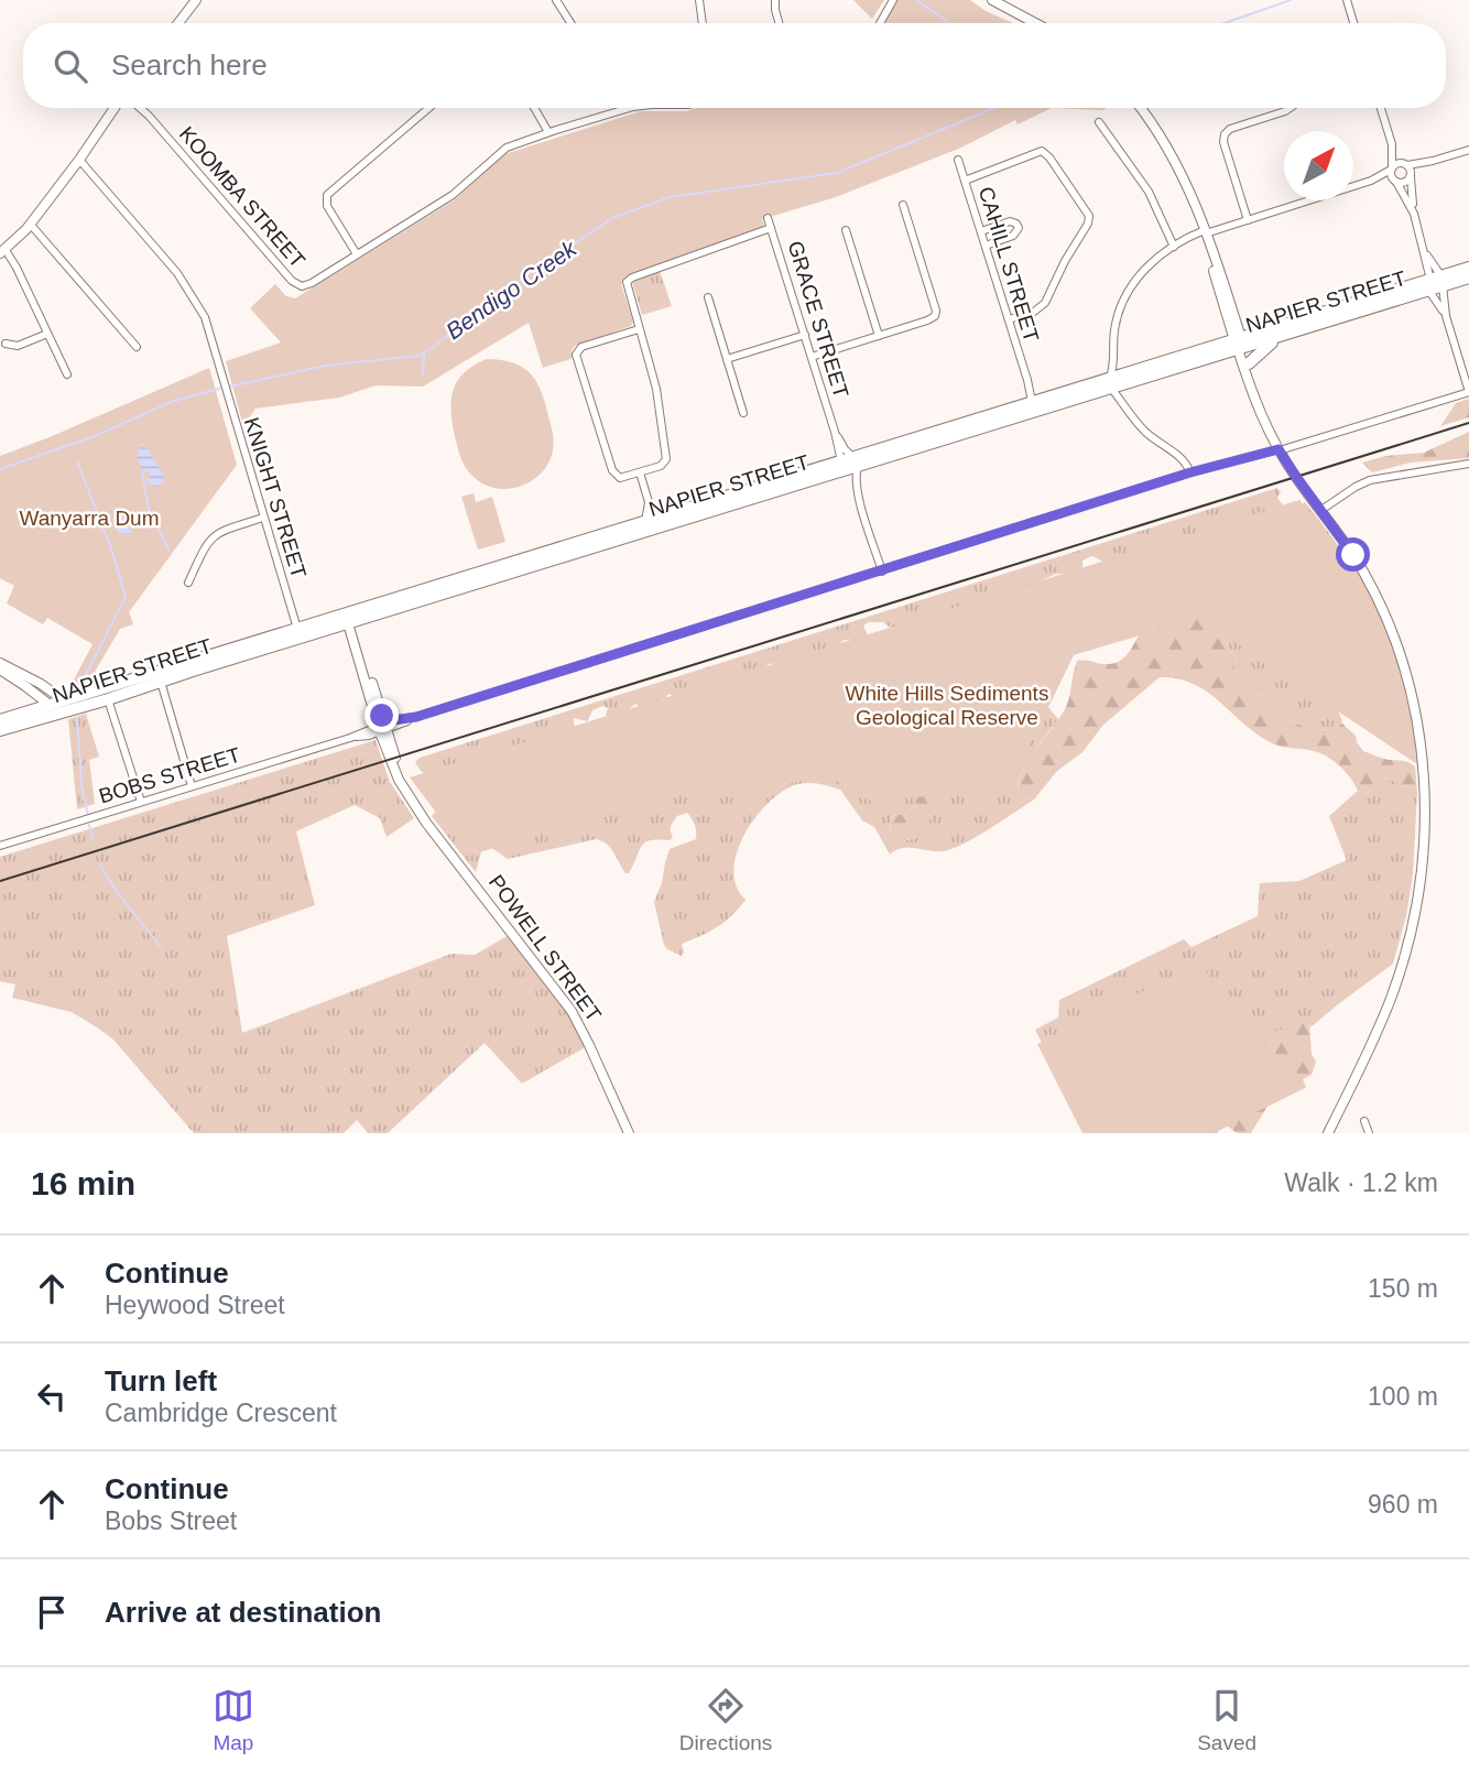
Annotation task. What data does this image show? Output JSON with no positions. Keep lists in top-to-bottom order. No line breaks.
{"streets":{"highway":["NAPIER STREET"],"main road":["POWELL STREET"],"street":["KOOMBA STREET","CAHILL STREET","GRACE STREET","KNIGHT STREET","BOBS STREET"]},"crossings":[["CAHILL STREET","NAPIER STREET"],["NAPIER STREET","GRACE STREET"],["NAPIER STREET","KNIGHT STREET"],["NAPIER STREET","POWELL STREET"],["GRACE STREET","BOBS STREET"],["BOBS STREET","POWELL STREET"]],"water":["Bendigo Creek"],"parks":["Wanyarra Dum","White Hills Sediments Geological Reserve"],"north":"top right","page":{"search":"Search here","heading":["16 min","Walk · 1.2 km"],"list":[["Continue","Heywood Street","150 m"],["Turn left","Cambridge Crescent","100 m"],["Continue","Bobs Street","960 m"],"Arrive at destination"],"nav":["Map","Directions","Saved"]}}
